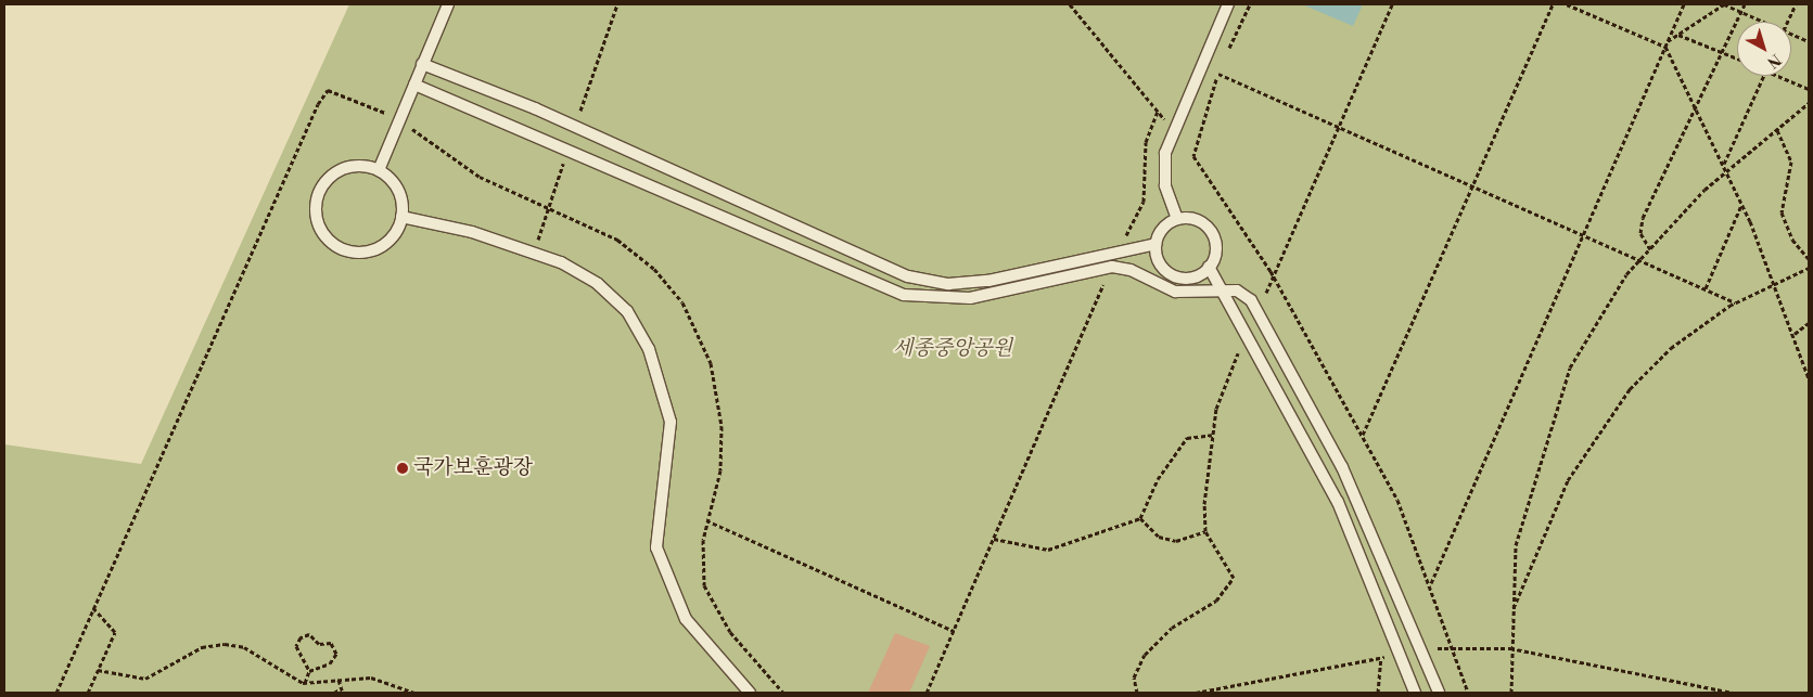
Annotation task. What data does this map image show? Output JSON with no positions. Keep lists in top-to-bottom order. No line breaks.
{"parks":["세종중앙공원"],"places":["국가보훈광장"],"north":"bottom right"}
